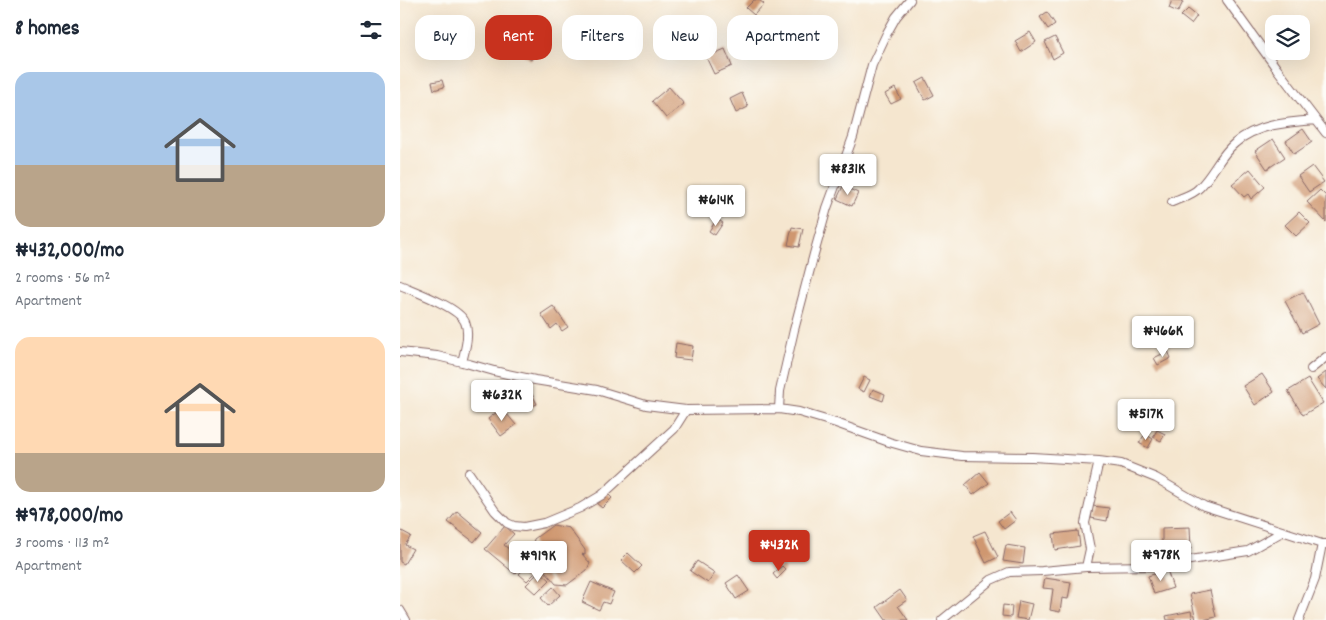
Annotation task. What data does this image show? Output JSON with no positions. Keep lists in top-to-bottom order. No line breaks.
{"page":{"heading":"8 homes","chip":["Buy","Rent","Filters","New","Apartment"],"list":[{"name":"₦432,000/mo","note":"2 rooms · 56 m² · Apartment"},{"name":"₦978,000/mo","note":"3 rooms · 113 m² · Apartment"}],"price":["₦831K","₦614K","₦466K","₦632K","₦517K","₦432K","₦978K","₦919K"]}}
